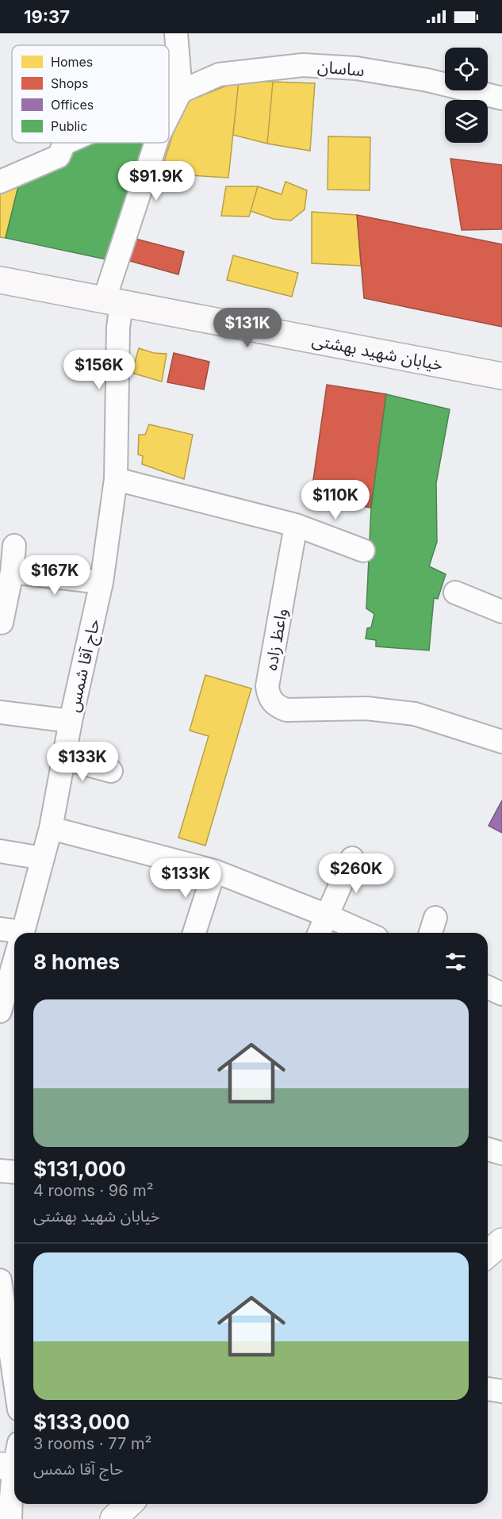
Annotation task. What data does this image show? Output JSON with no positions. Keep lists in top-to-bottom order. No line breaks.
{"streets":{"main road":["خیابان شهید بهشتی"],"street":["ساسان","واعظ زاده","حاج آقا شمس"]},"crossings":[["ساسان","حاج آقا شمس"],["خیابان شهید بهشتی","حاج آقا شمس"]],"legend":["Homes","Shops","Offices","Public"],"page":{"status":"19:37","price":["$91.9K","$131K","$156K","$110K","$167K","$133K","$260K","$133K"],"heading":"8 homes","list":[{"name":"$131,000","note":"4 rooms · 96 m² · خیابان شهید بهشتی"},{"name":"$133,000","note":"3 rooms · 77 m² · حاج آقا شمس"}]}}
